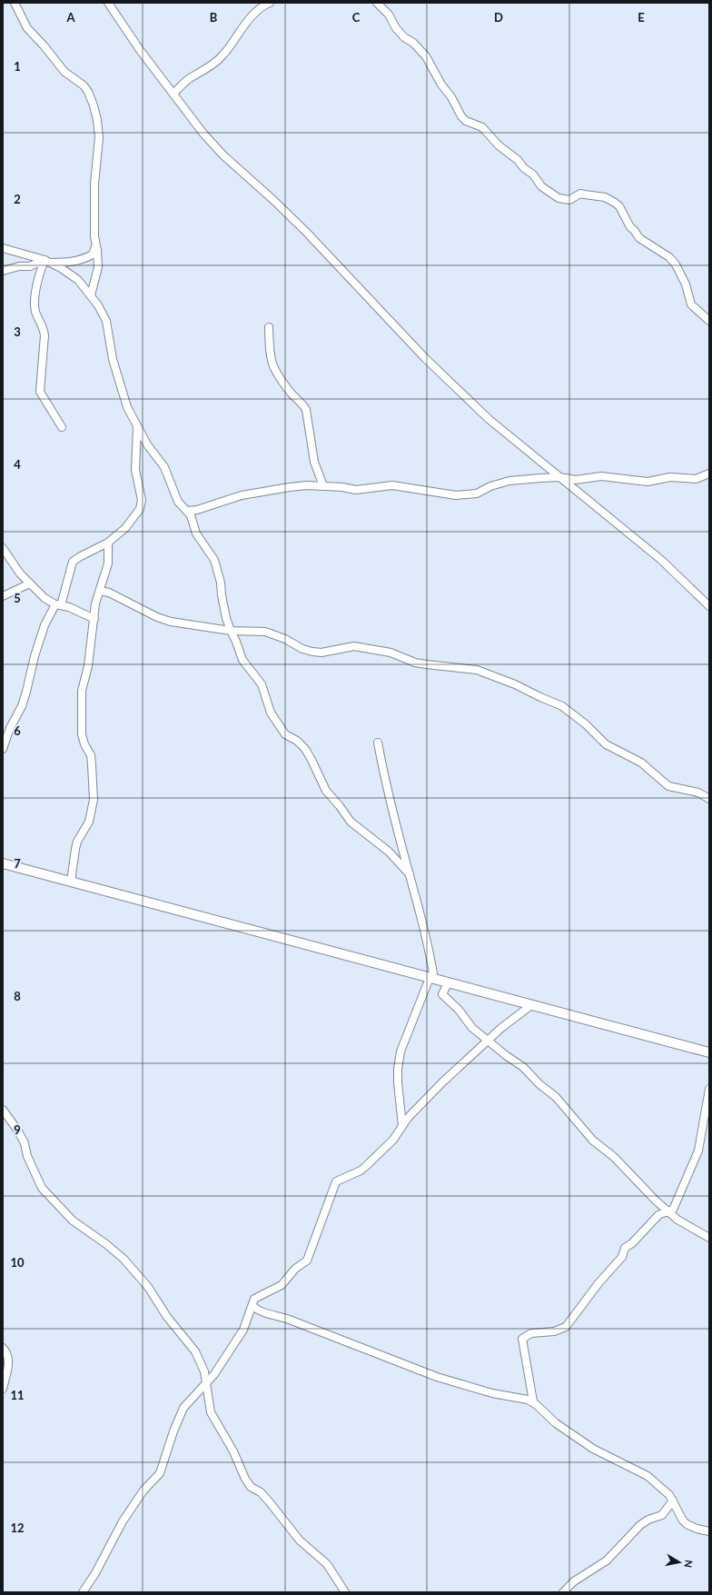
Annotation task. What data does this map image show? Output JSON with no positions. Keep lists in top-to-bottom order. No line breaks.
{"north":"right","grid":{"columns":["A","B","C","D","E"],"rows":["1","2","3","4","5","6","7","8","9","10","11","12"]}}
